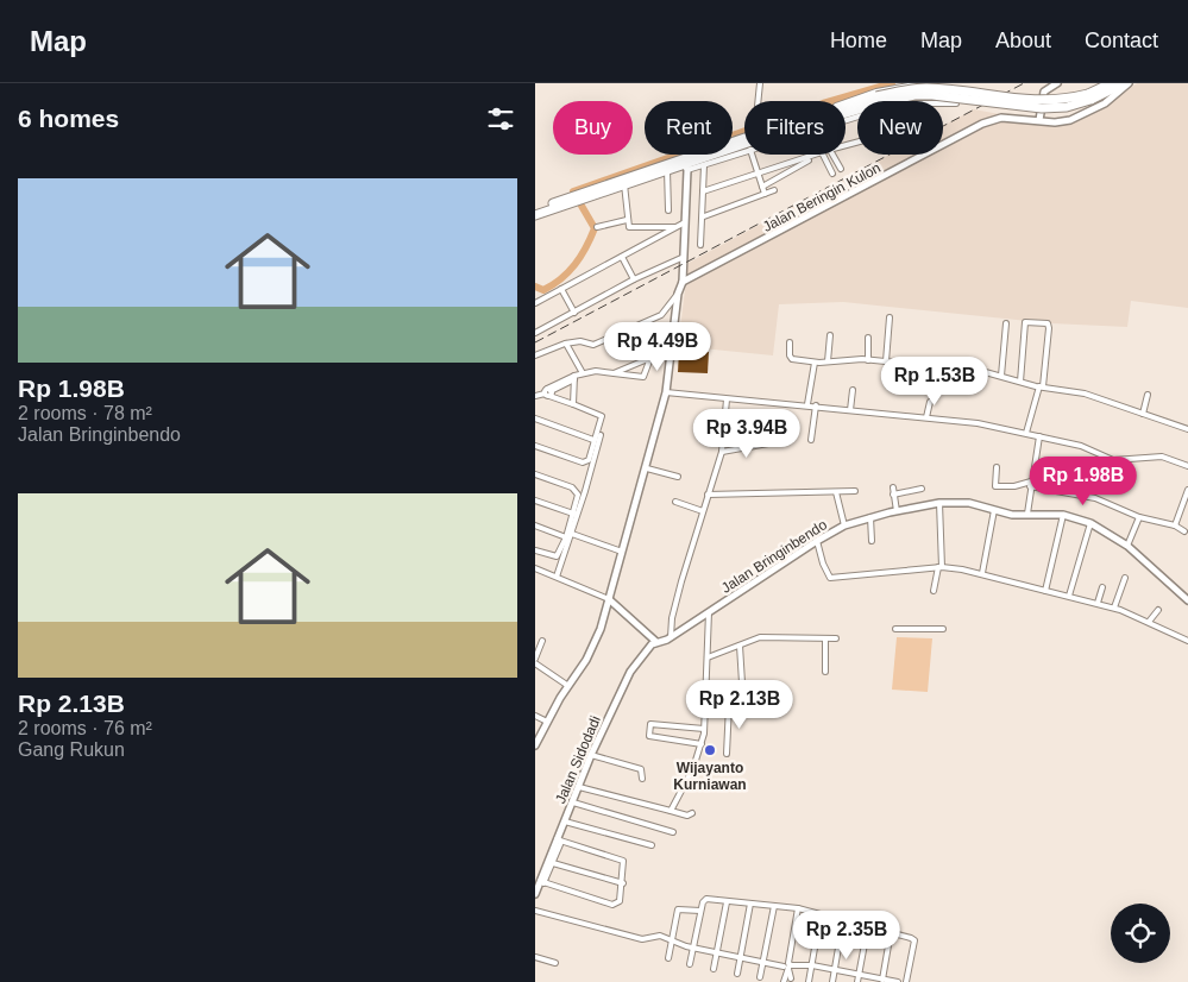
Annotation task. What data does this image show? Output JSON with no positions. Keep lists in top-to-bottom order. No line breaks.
{"streets":{"street":["Jalan Beringin Kulon","Jalan Bringinbendo","Jalan Sidodadi"]},"crossings":[["Jalan Bringinbendo","Jalan Sidodadi"]],"places":["Wijayanto Kurniawan"],"page":{"header":"Map","nav":["Home","Map","About","Contact"],"heading":"6 homes","chip":["Buy","Rent","Filters","New"],"list":[{"name":"Rp 1.98B","note":"2 rooms · 78 m² · Jalan Bringinbendo"},{"name":"Rp 2.13B","note":"2 rooms · 76 m² · Gang Rukun"}],"price":["Rp 4.49B","Rp 1.53B","Rp 3.94B","Rp 1.98B","Rp 2.13B","Rp 2.35B"]}}
